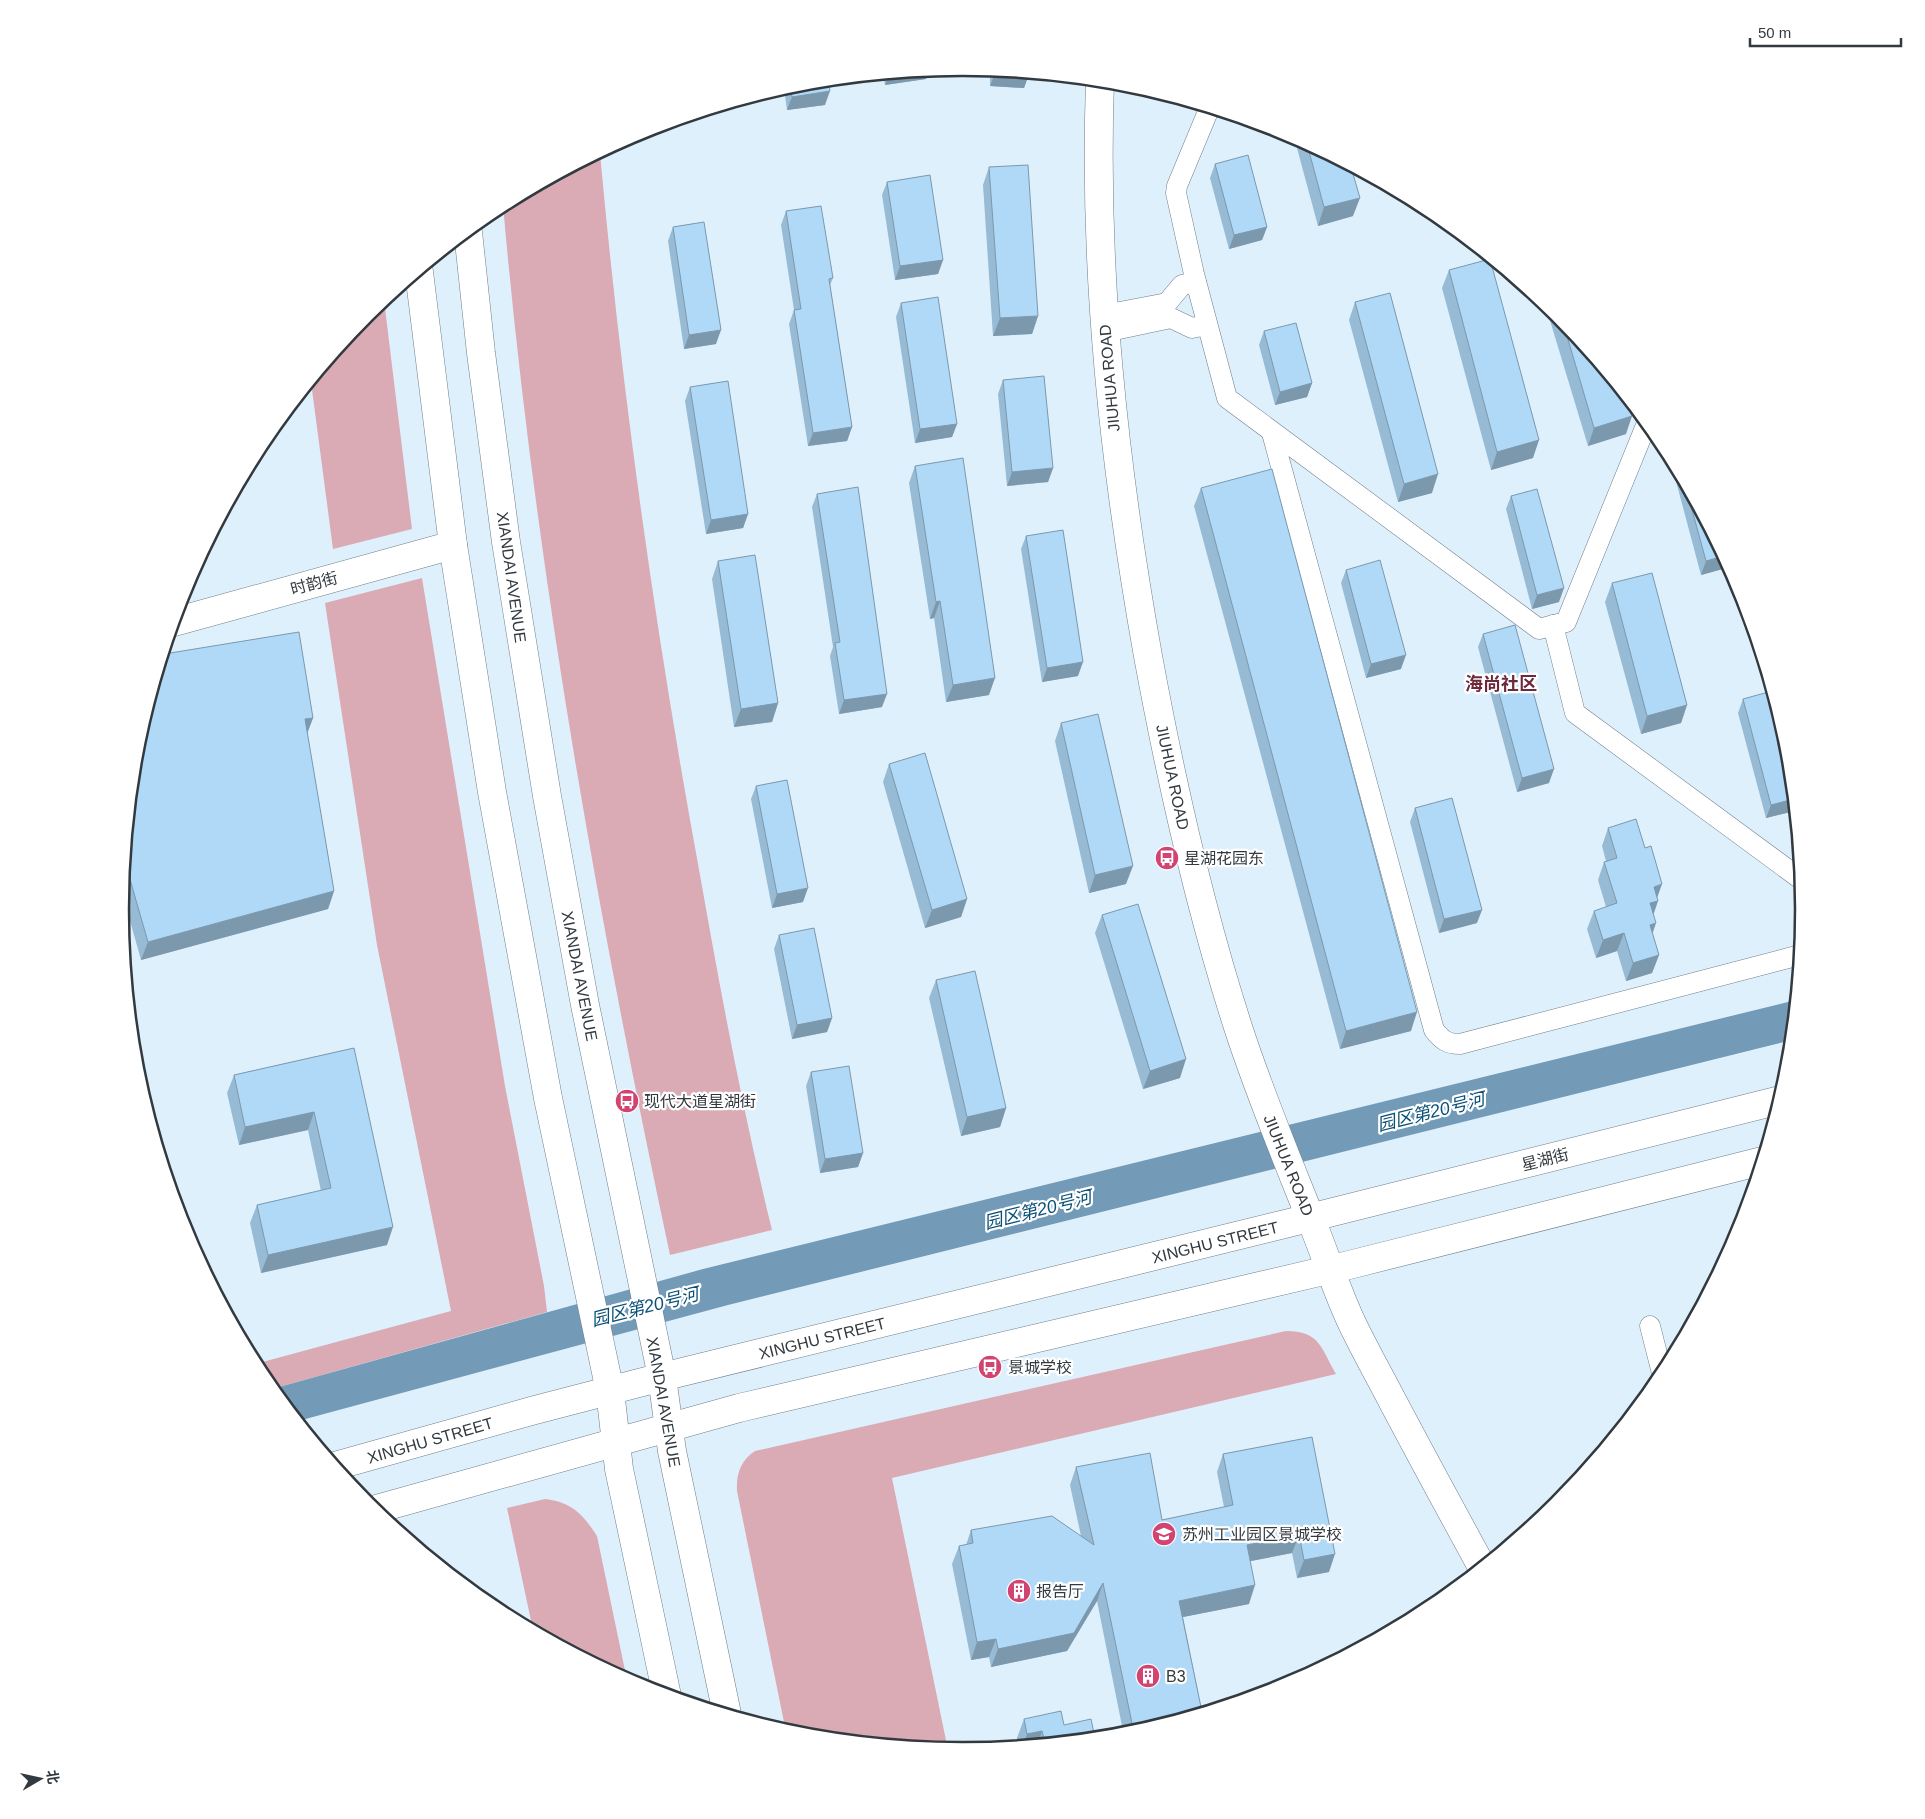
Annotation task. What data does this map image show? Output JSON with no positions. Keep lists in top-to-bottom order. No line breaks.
{"streets":{"main road":["JIUHUA ROAD","XIANDAI AVENUE","时韵街","星湖街","XINGHU STREET"]},"crossings":[["JIUHUA ROAD","星湖街"],["JIUHUA ROAD","XINGHU STREET"],["XIANDAI AVENUE","XINGHU STREET"],["星湖街","XINGHU STREET"]],"districts":["海尚社区"],"water":["园区第20号河"],"places":{"bus stop":["星湖花园东","现代大道星湖街","景城学校"],"school or university":["苏州工业园区景城学校"],"building":["报告厅","B3"]},"scale_bar":"50 m","north":"right"}
